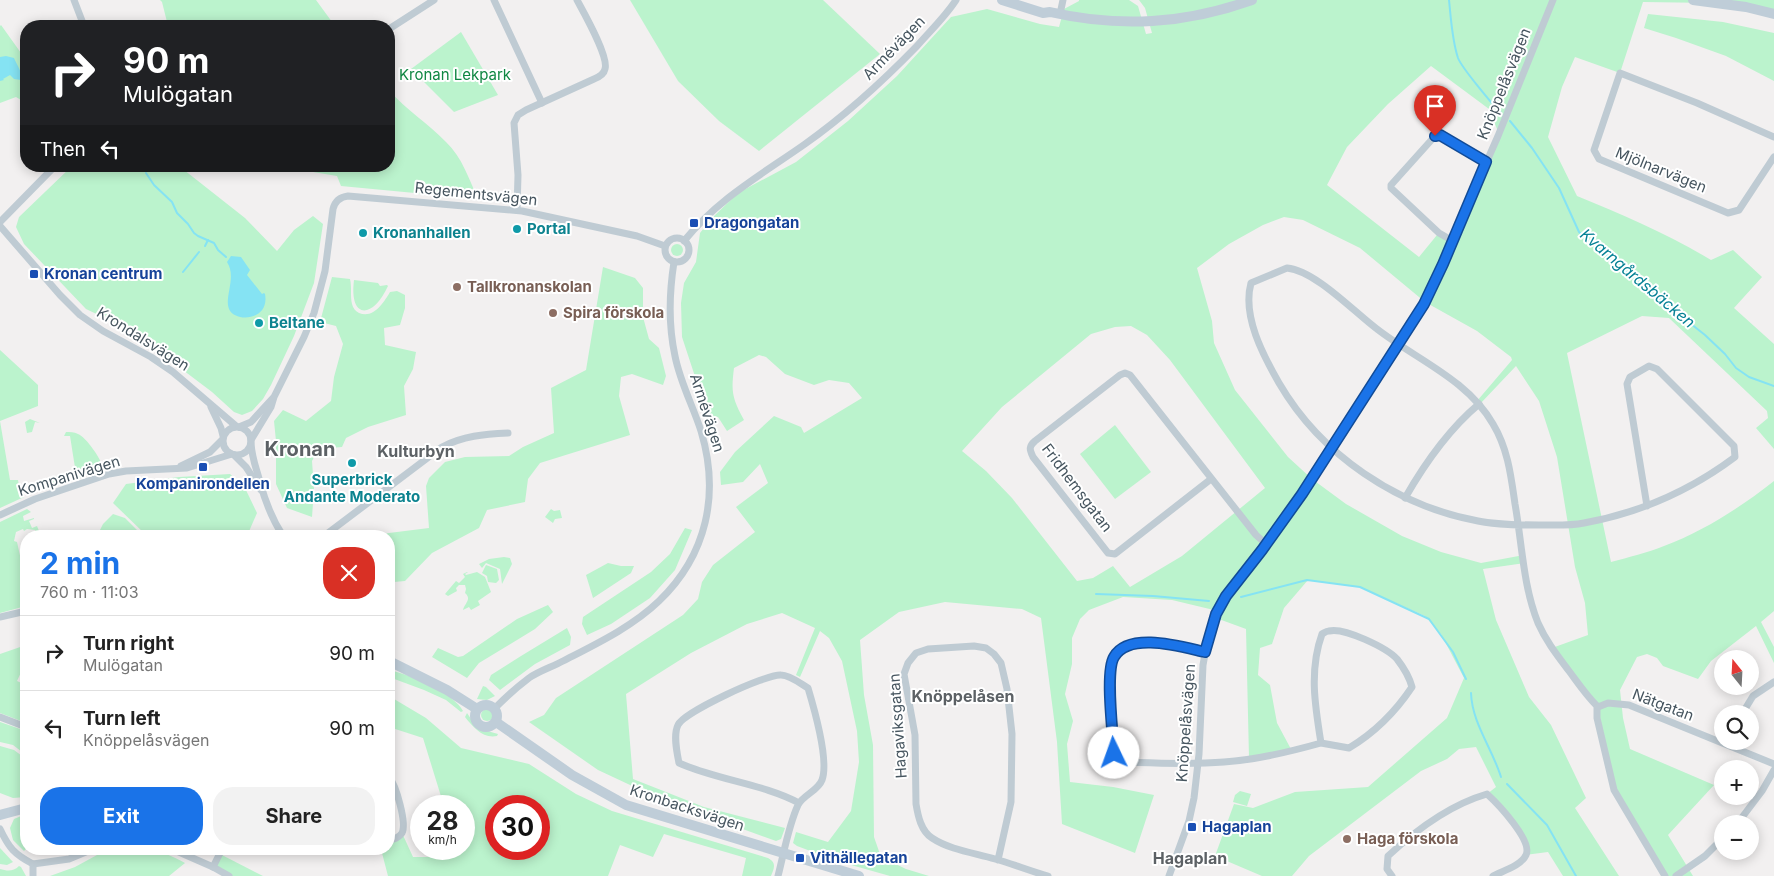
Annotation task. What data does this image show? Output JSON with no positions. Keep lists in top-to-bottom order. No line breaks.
{"streets":{"street":["Armévägen","Knöppelåsvägen","Mjölnarvägen","Regementsvägen","Krondalsvägen","Kompanivägen","Fridhemsgatan","Nätgatan","Hagaviksgatan","Kronbacksvägen"]},"crossings":[["Armévägen","Regementsvägen"],["Armévägen","Kronbacksvägen"],["Knöppelåsvägen","Fridhemsgatan"],["Krondalsvägen","Kompanivägen"]],"districts":["Kronan","Kulturbyn","Knöppelåsen","Hagaplan"],"water":["Kvarngårdsbäcken"],"parks":["Kronan Lekpark"],"places":{"transit":["Dragongatan","Kronan centrum","Kompanirondellen","Hagaplan","Vithällegatan"],"other":["Portal","Kronanhallen","Tallkronanskolan","Spira förskola","Beltane","Superbrick Andante Moderato","Haga förskola"]},"north":"top","page":{"turn":["90 m","Mulögatan"],"then":"Then","heading":["2 min","760 m · 11:03"],"list":[{"name":"Turn right","note":"Mulögatan","value":"90 m"},{"name":"Turn left","note":"Knöppelåsvägen","value":"90 m"}],"map_buttons":["+","−"],"buttons":["Exit","Share"],"speed":"28 km/h","limit":"30"}}
